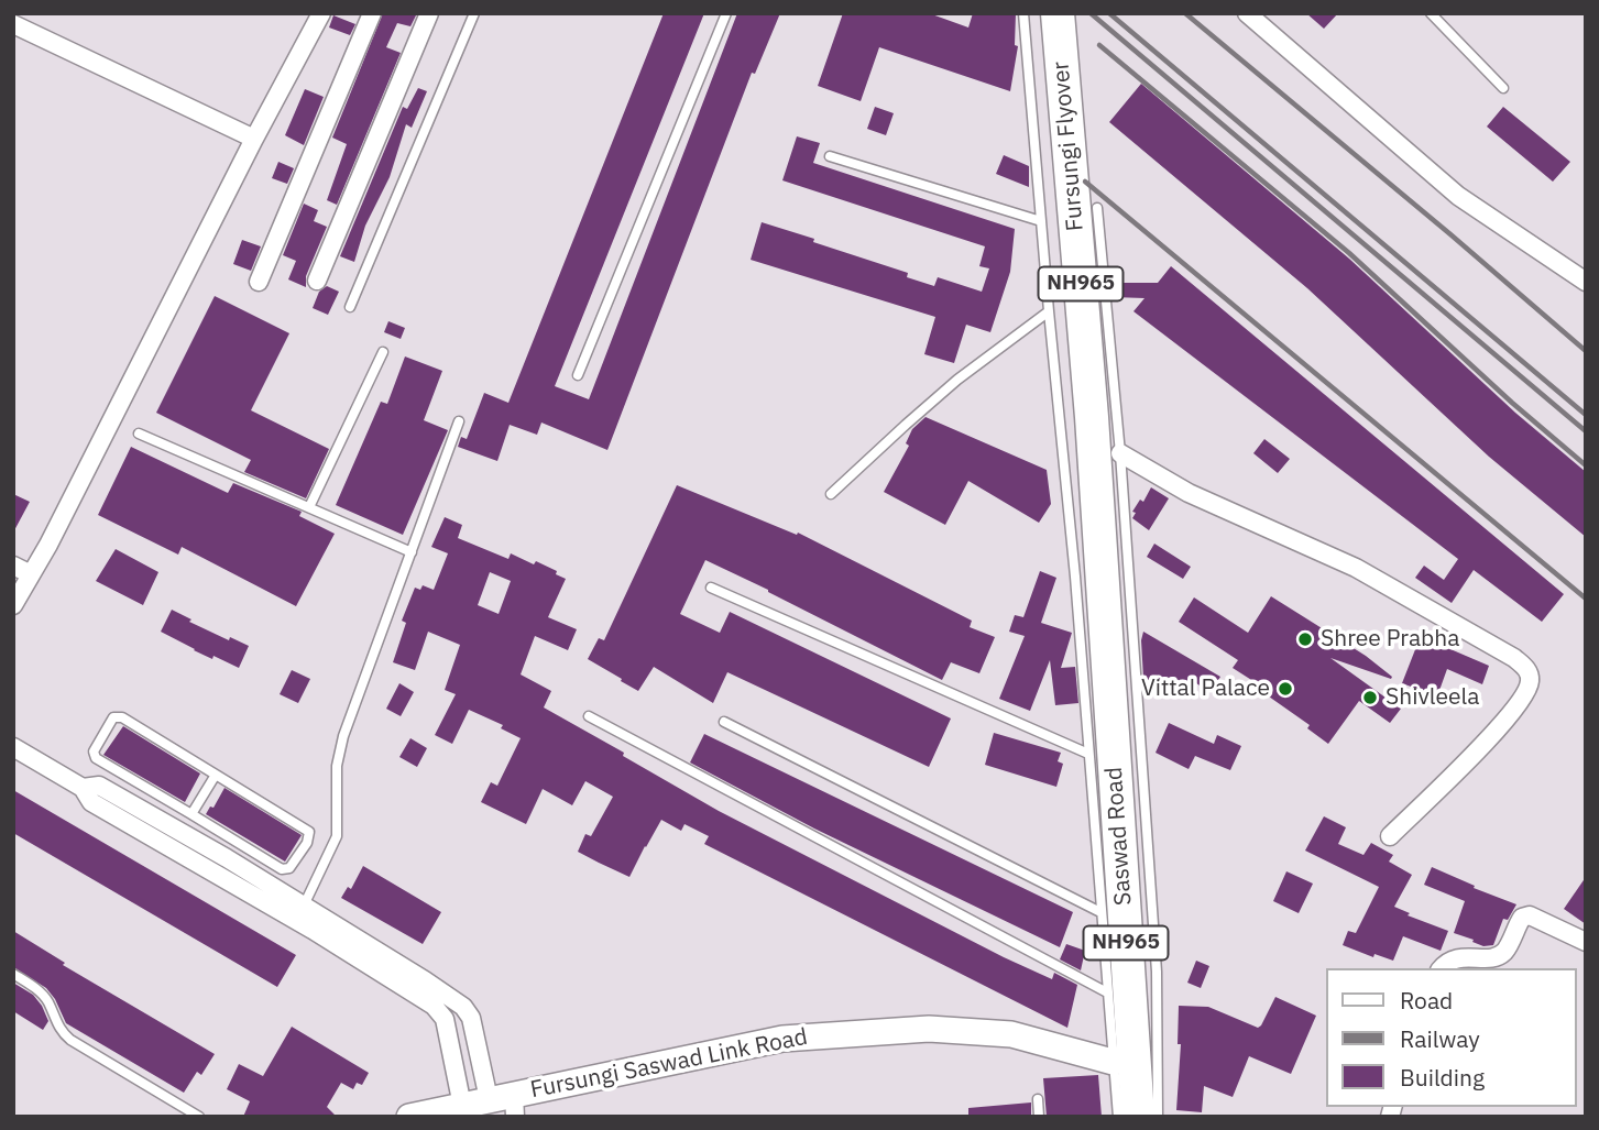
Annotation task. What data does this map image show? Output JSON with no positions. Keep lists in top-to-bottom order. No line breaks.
{"streets":{"highway":["Fursungi Flyover","NH965","Saswad Road"],"street":["Fursungi Saswad Link Road"]},"crossings":[["Fursungi Flyover","Saswad Road"]],"places":["Shree Prabha","Vittal Palace","Shivleela"],"legend":["Road","Railway","Building"]}
